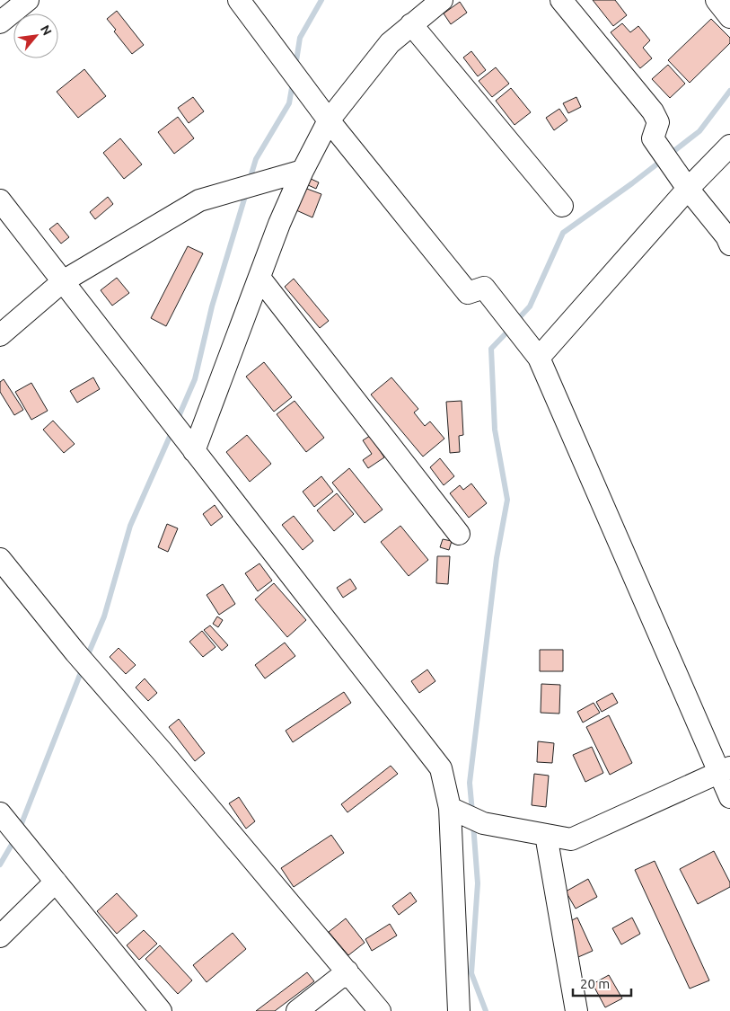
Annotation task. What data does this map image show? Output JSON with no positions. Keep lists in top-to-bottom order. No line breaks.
{"scale_bar":"20 m","north":"top right"}
